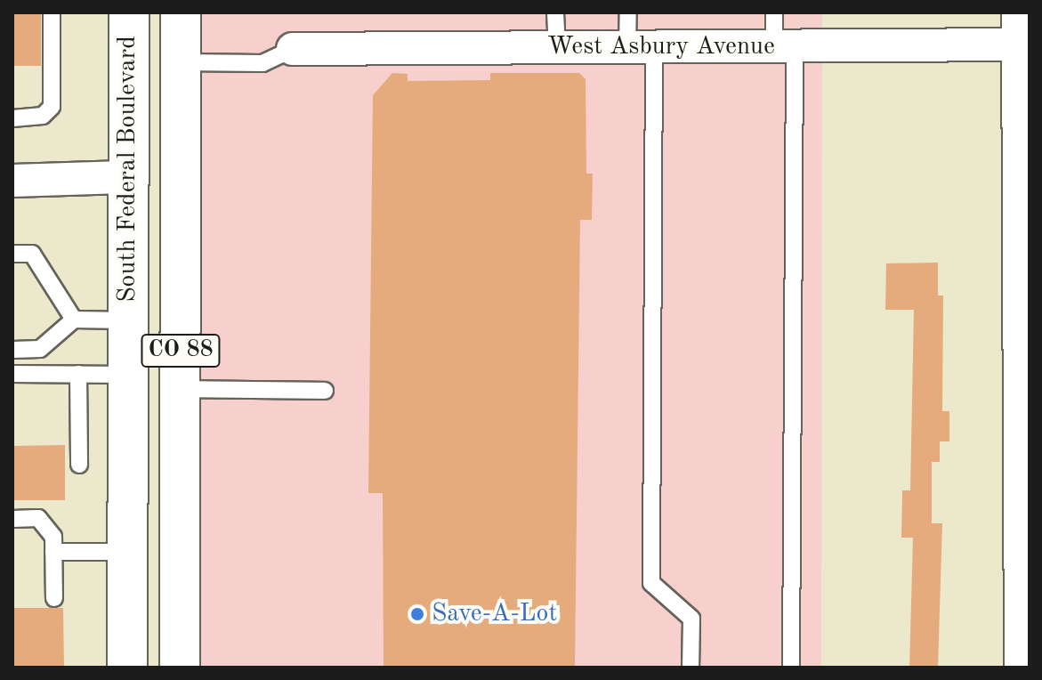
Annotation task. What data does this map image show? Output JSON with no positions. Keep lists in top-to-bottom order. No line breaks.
{"streets":{"main road":["South Federal Boulevard","CO 88"],"street":["West Asbury Avenue"]},"places":["Save-A-Lot"]}
